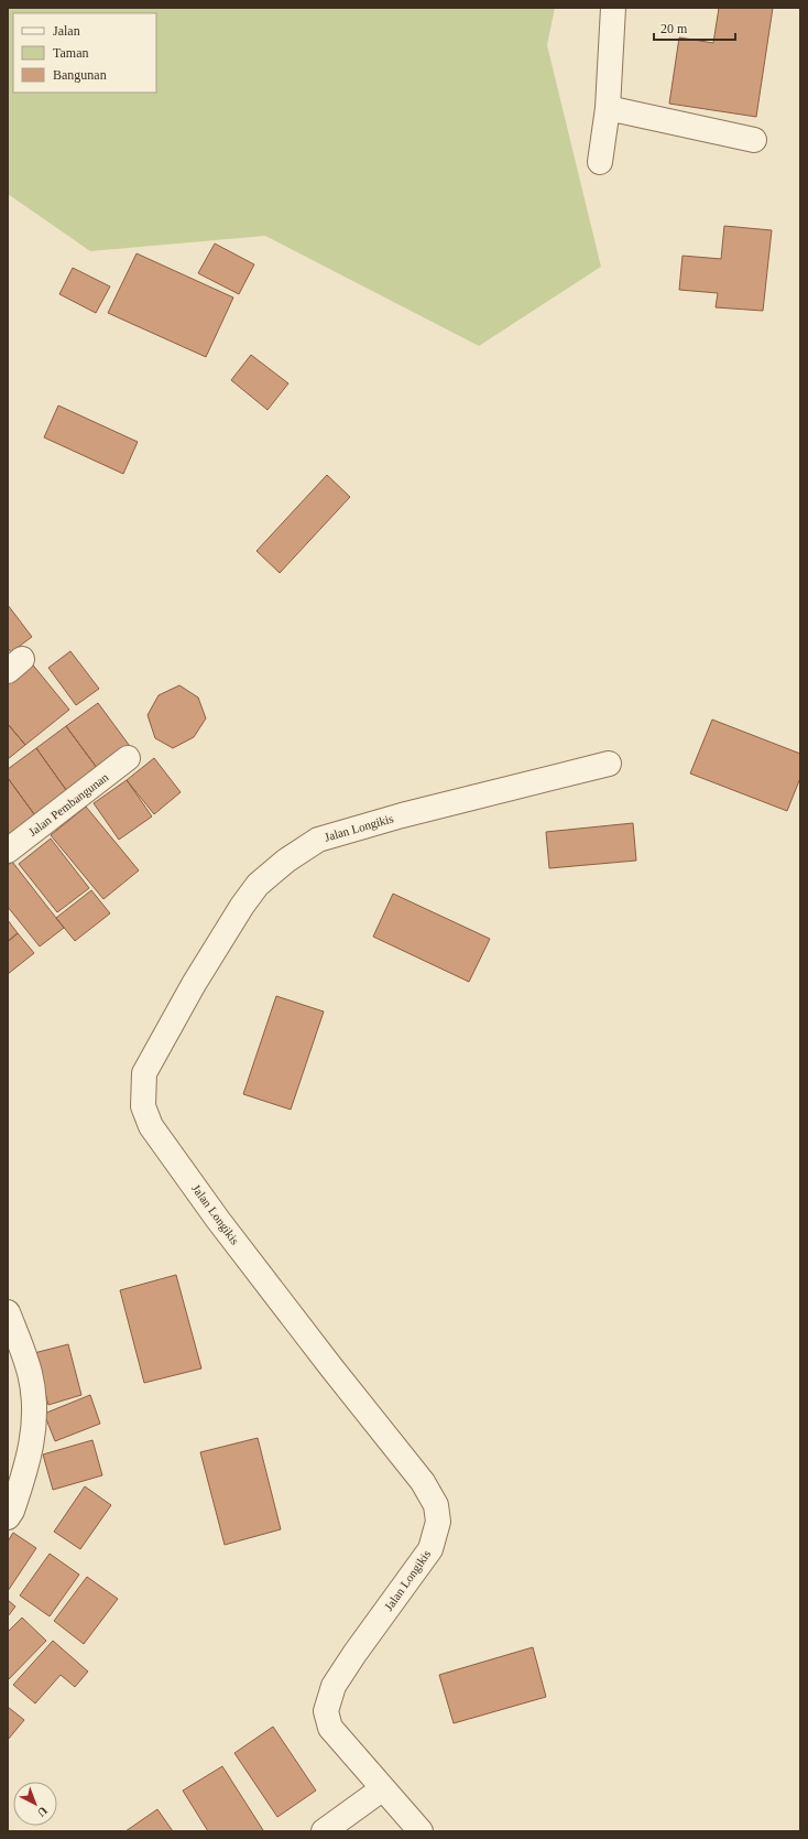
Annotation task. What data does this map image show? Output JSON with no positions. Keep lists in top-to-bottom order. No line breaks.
{"streets":{"street":["Jalan Pembangunan","Jalan Longikis"]},"legend":["Jalan","Taman","Bangunan"],"scale_bar":"20 m","north":"bottom right"}
